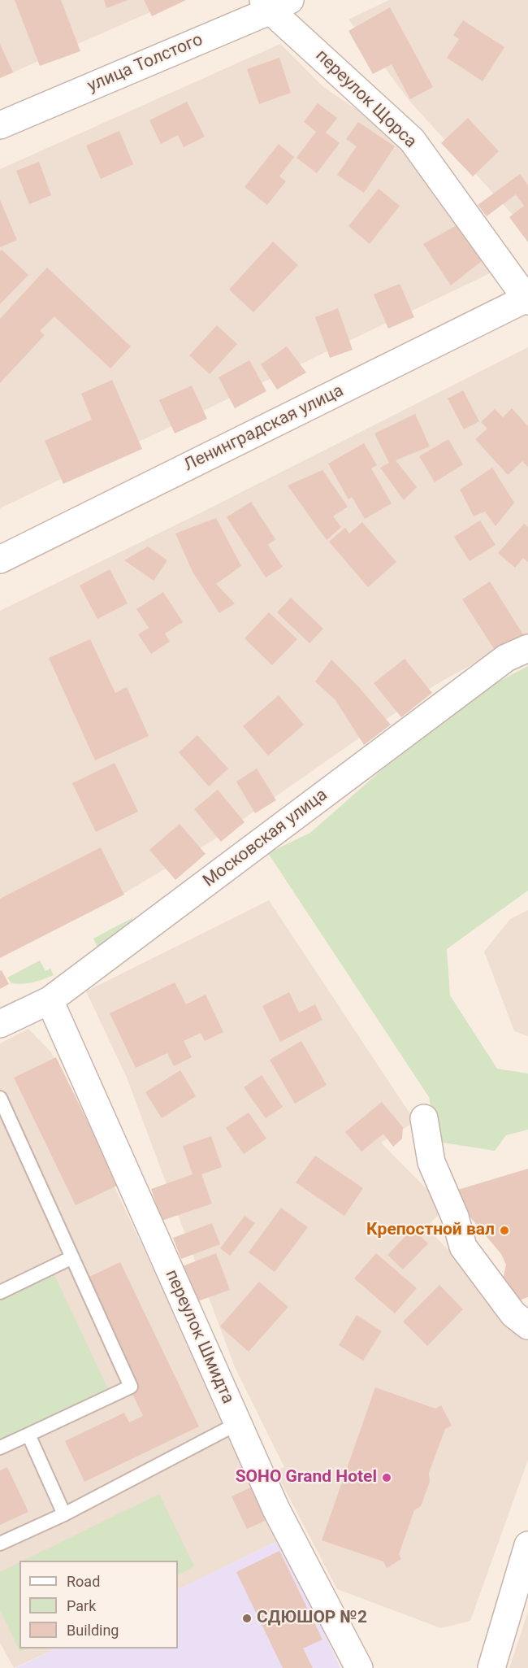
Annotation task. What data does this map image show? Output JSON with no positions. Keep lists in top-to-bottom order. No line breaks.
{"streets":{"street":["улица Толстого","переулок Щорса","Ленинградская улица","Московская улица","переулок Шмидта"]},"crossings":[["улица Толстого","переулок Щорса"],["переулок Щорса","Ленинградская улица"],["Московская улица","переулок Шмидта"]],"places":["Крепостной вал","SOHO Grand Hotel","СДЮШОР №2"],"legend":["Road","Park","Building"]}
